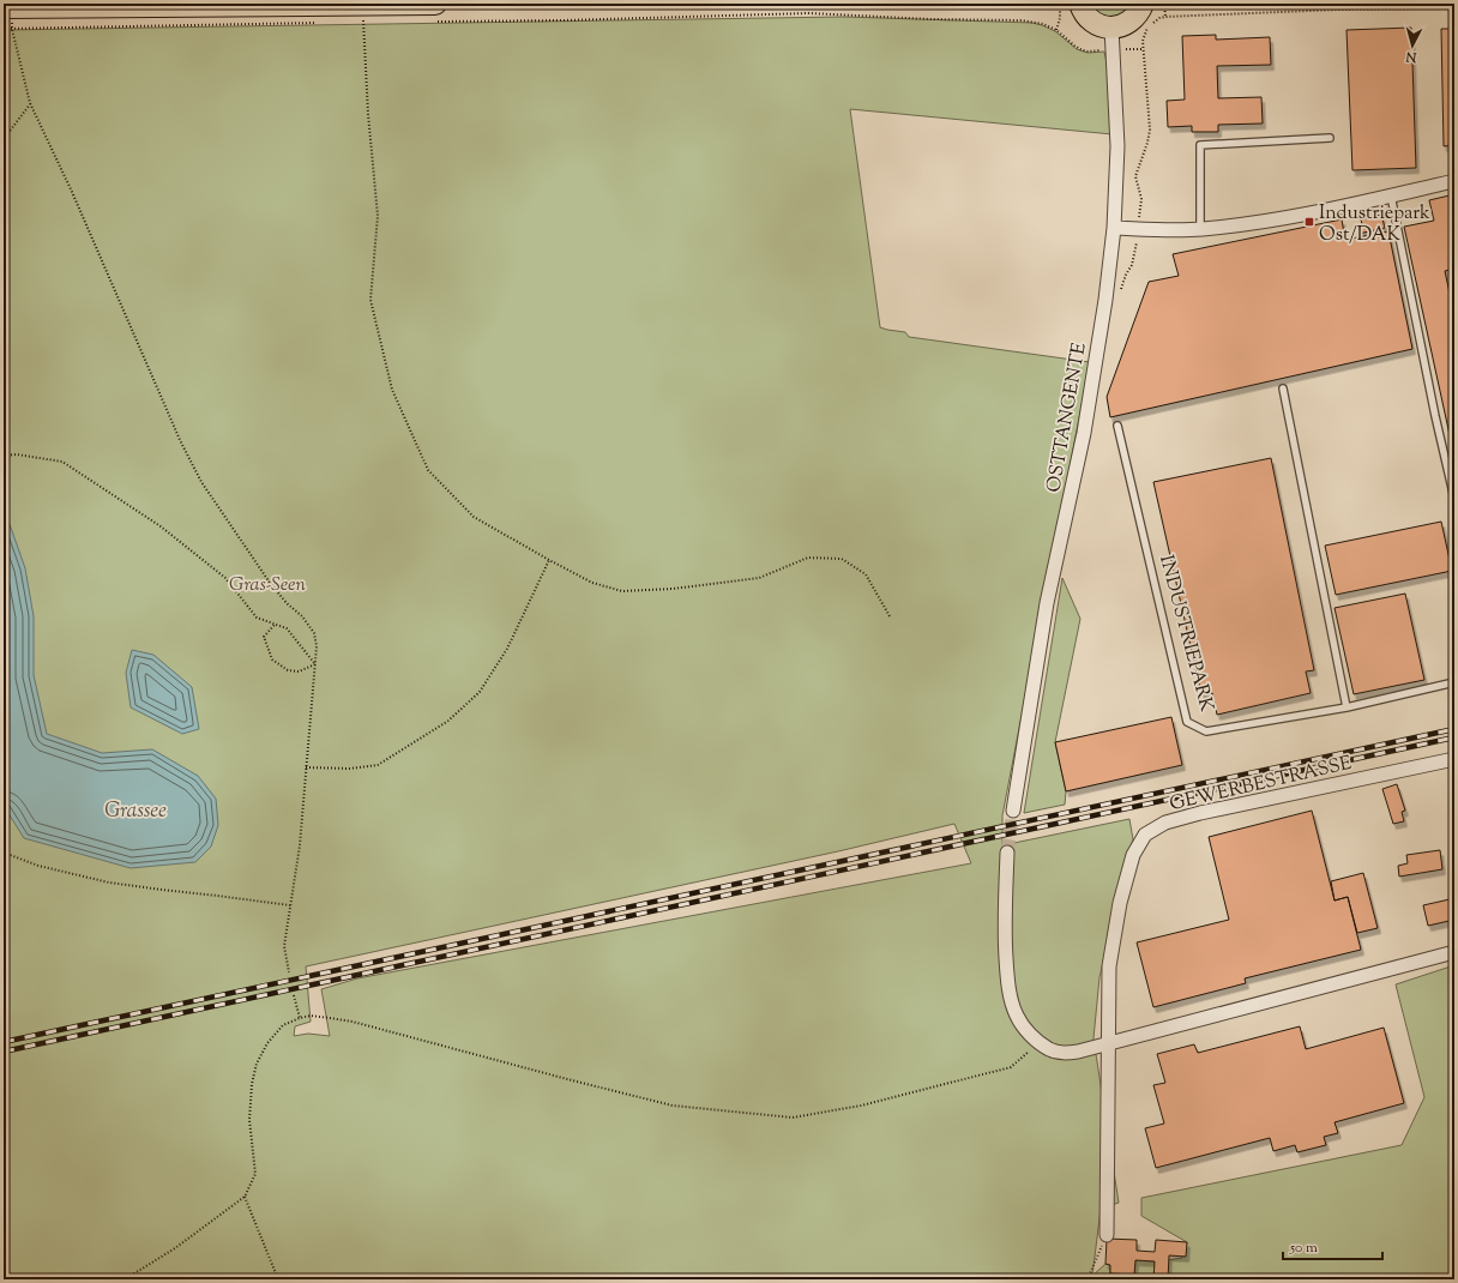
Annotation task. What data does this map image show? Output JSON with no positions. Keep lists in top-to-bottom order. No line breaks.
{"streets":{"street":["OSTTANGENTE","GEWERBESTRASSE"],"lane":["INDUSTRIEPARK"]},"water":["Grassee"],"parks":["Gras-Seen"],"places":{"transit":["Industriepark Ost/DAK"]},"scale_bar":"50 m","north":"bottom"}
